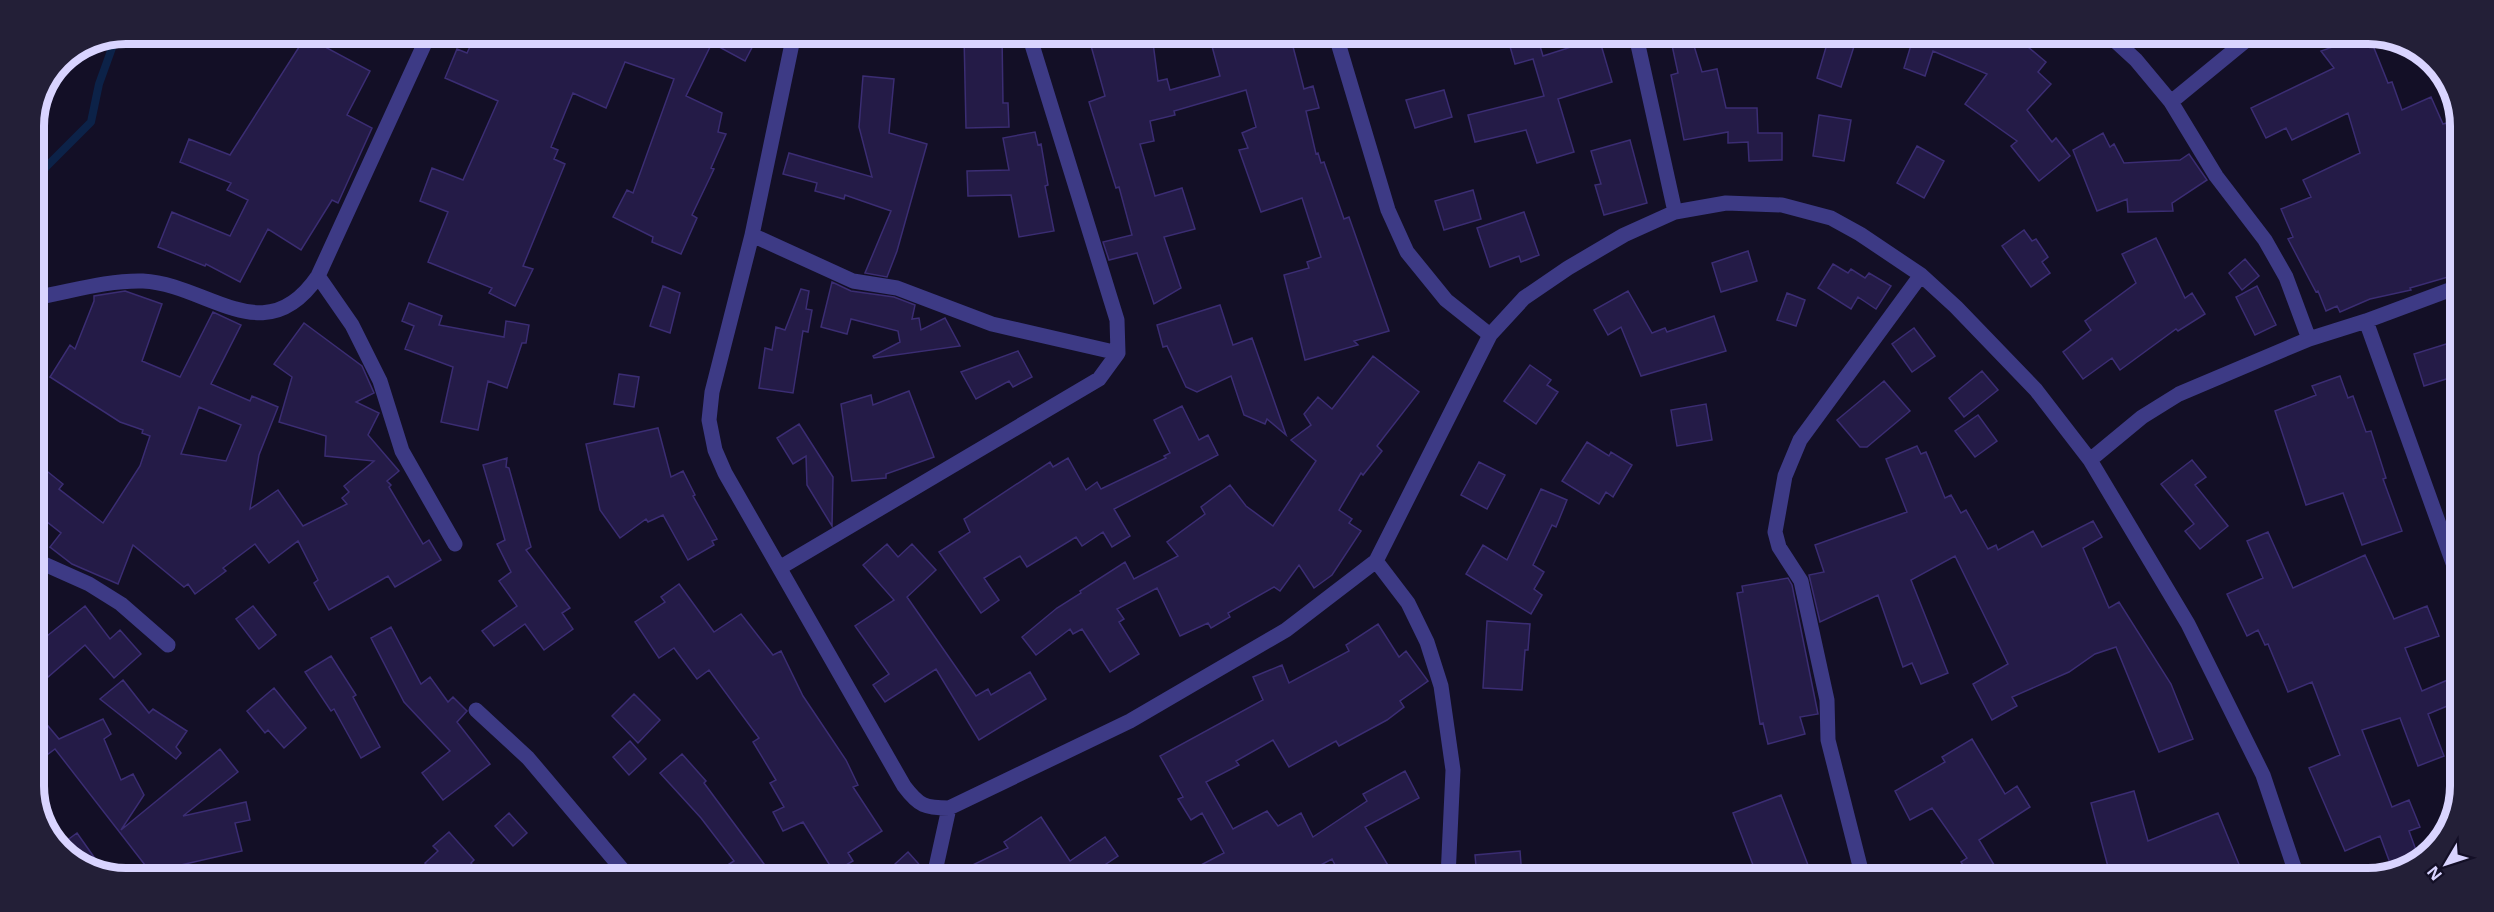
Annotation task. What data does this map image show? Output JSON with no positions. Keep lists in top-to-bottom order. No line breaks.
{"north":"bottom left"}
